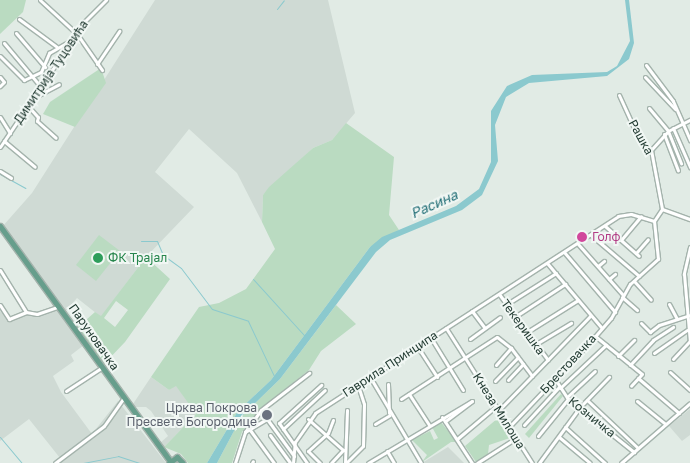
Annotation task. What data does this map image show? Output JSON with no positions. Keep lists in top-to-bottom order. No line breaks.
{"streets":{"main road":["Паруновачка"],"street":["Димитрија Туцовића","Рашка","Текеришка","Гаврила Принципа","Брестовачка","Кнеза Милоша","Козничка"]},"crossings":[["Текеришка","Гаврила Принципа"],["Гаврила Принципа","Брестовачка"],["Гаврила Принципа","Кнеза Милоша"],["Брестовачка","Кнеза Милоша"],["Брестовачка","Козничка"]],"water":["Расина"],"places":["Голф","ФК Трајал","Црква Покрова Пресвете Богородице"]}
